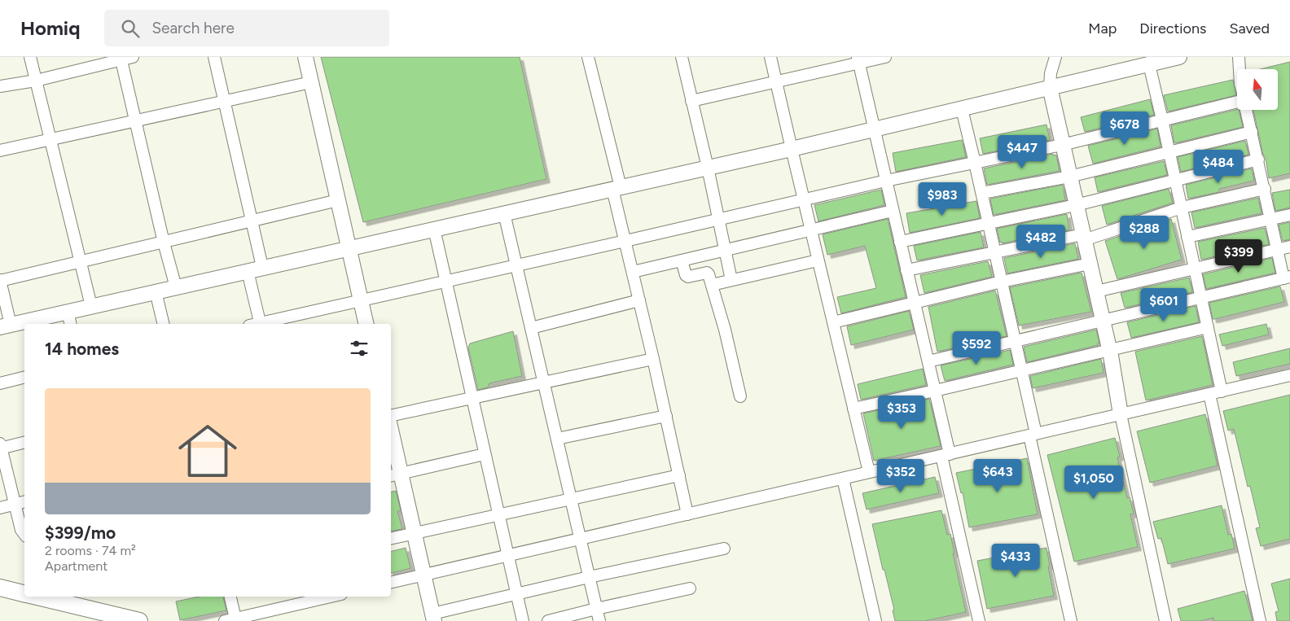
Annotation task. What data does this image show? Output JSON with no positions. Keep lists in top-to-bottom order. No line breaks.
{"north":"top","page":{"header":"Homiq","search":"Search here","nav":["Map","Directions","Saved"],"price":["$678","$447","$484","$983","$288","$482","$399","$601","$592","$353","$352","$643","$1,050","$433"],"heading":"14 homes","list":[{"name":"$399/mo","note":"2 rooms · 74 m² · Apartment"}]}}
